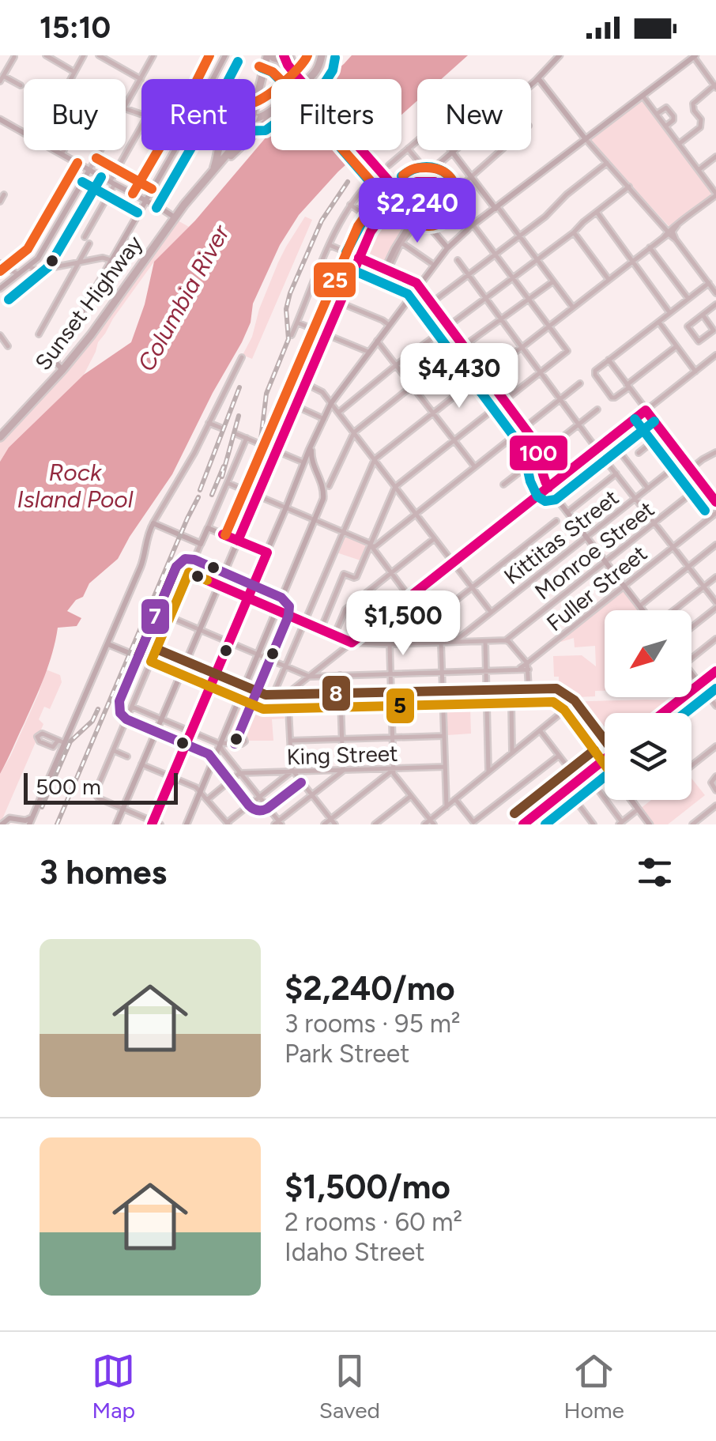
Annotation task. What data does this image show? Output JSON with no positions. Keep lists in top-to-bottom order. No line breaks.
{"streets":{"highway":["Sunset Highway"],"street":["Kittitas Street","Monroe Street","Fuller Street","King Street"]},"water":["Columbia River","Rock Island Pool"],"lines":["transit line 100","transit line 25","transit line 7","transit line 8","transit line 5"],"scale_bar":"500 m","north":"bottom left","page":{"status":"15:10","chip":["Buy","Rent","Filters","New"],"price":["$2,240","$4,430","$1,500"],"scale":"500 m","heading":"3 homes","list":[{"name":"$2,240/mo","note":"3 rooms · 95 m² · Park Street"},{"name":"$1,500/mo","note":"2 rooms · 60 m² · Idaho Street"}],"tabs":["Map","Saved","Home"]}}
